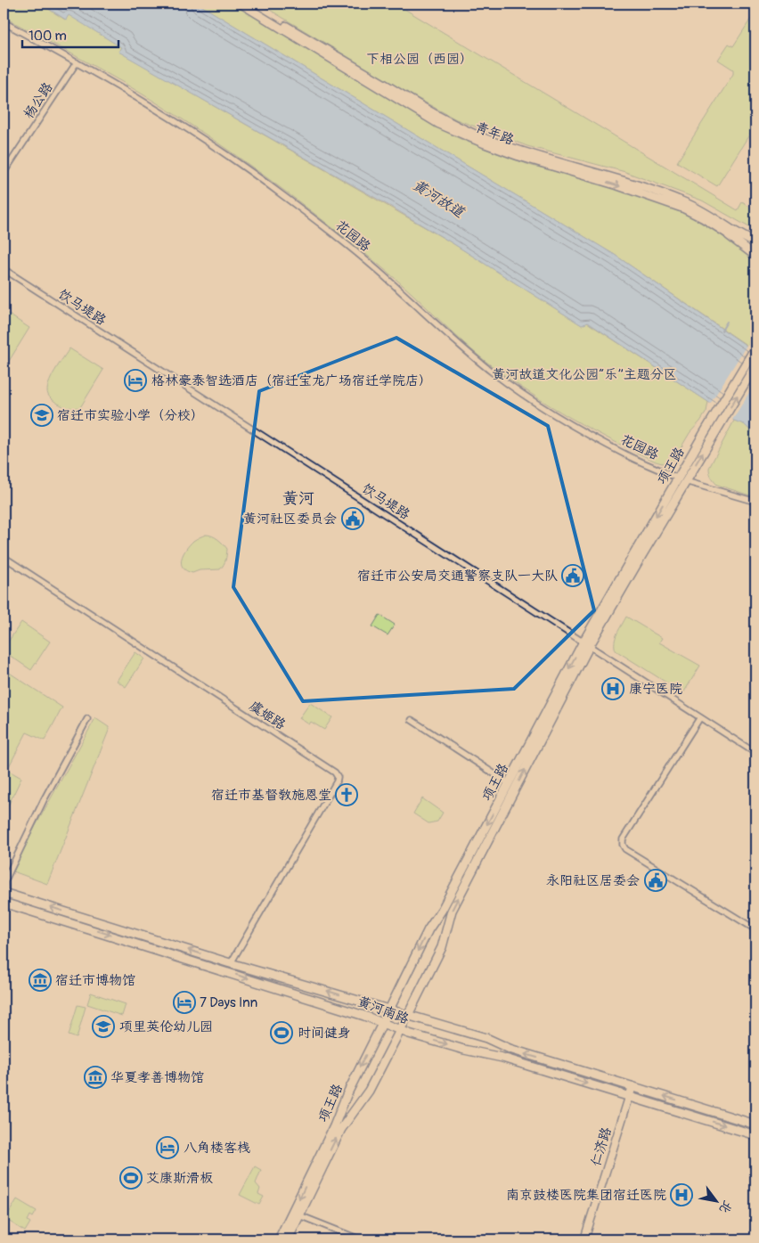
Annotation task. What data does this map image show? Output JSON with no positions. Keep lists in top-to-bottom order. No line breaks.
{"streets":{"main road":["项王路","黄河南路"],"street":["杨公路","青年路","花园路","饮马堤路","虞姬路","仁济路"]},"crossings":[["杨公路","花园路"],["花园路","项王路"],["饮马堤路","项王路"],["项王路","黄河南路"],["虞姬路","黄河南路"],["黄河南路","仁济路"]],"districts":["黄河"],"water":["黄河故道"],"parks":["下相公园（西园）","黄河故道文化公园“乐”主题分区"],"places":{"hotel":["格林豪泰智选酒店（宿迁宝龙广场宿迁学院店）","7 Days Inn","八角楼客栈"],"school or university":["宿迁市实验小学（分校）","项里英伦幼儿园"],"public building":["黄河社区委员会","宿迁市公安局交通警察支队一大队","永阳社区居委会"],"hospital":["康宁医院","南京鼓楼医院集团宿迁医院"],"church":["宿迁市基督教施恩堂"],"museum":["宿迁市博物馆","华夏孝善博物馆"],"sports":["时间健身","艾康斯滑板"]},"scale_bar":"100 m","north":"bottom right"}
